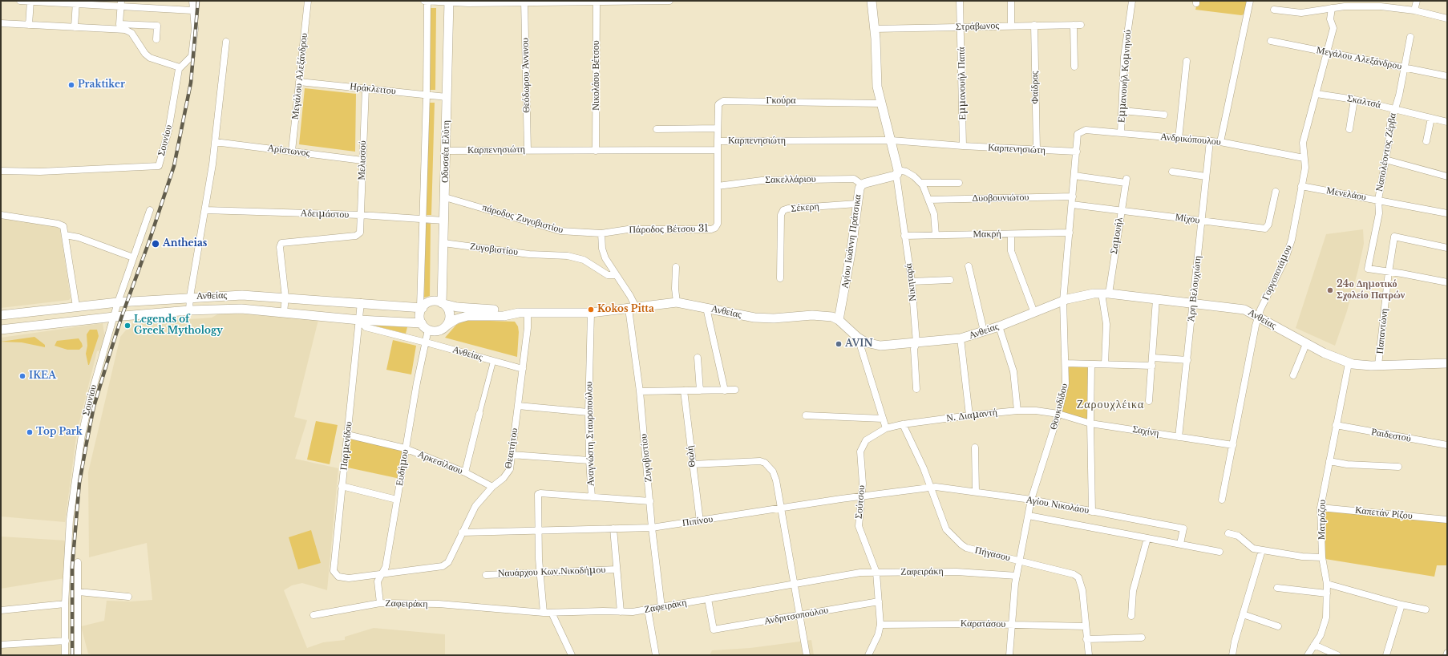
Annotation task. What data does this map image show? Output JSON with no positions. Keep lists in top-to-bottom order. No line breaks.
{"streets":{"main road":["Οδυσσέα Ελύτη","Αγίου Ιωάννη Πράτσικα","Ανθείας"],"street":["Στράβωνος","Μεγάλου Αλεξάνδρου","Θεόδωρου Άννινου","Νικολάου Βέτσου","Εμμανουήλ Κομνηνού","Εμμανουήλ Παπά","Φαίδρας","Ηράκλειτου","Γκούρα","Σκαλτσά","Ανδρικόπουλου","Σουνίου","Καρπενησιώτη","Αρίστωνος","Ναπολέοντος Ζέρβα","Μελισσού","Σακελλάριου","Μενελάου","Δυοβουνιώτου","Σέκερη","Αδειμάστου","πάροδος Ζυγοβιστίου","Μίχου","Πάροδος Βέτσου 31","Μακρή","Σαμουήλ","Ζυγοβιστίου","Γοργοποτάμου","Νικηταρά","Άρη Βελουχιώτη","Παπαντώνη","Θουκυδίδου","Ν. Διαμαντή","Σαχίνη","Αναγνώστη Σταυροπούλου","Ραιδεστού","Παρμενίδου","Θεαιτήτου","Θαλή","Αρκεσίλαου","Ευδήμου","Σούτσου","Αγίου Νικολάου","Καπετάν Ρίζου","Ματρόζου","Πιπίνου","Πήγασου","Ναυάρχου Κων.Νικοδήμου","Ζαφειράκη","Ανδριτσοπούλου","Καρατάσου"]},"crossings":[["Στράβωνος","Εμμανουήλ Παπά"],["Στράβωνος","Φαίδρας"],["Μεγάλου Αλεξάνδρου","Ηράκλειτου"],["Μεγάλου Αλεξάνδρου","Αρίστωνος"],["Μεγάλου Αλεξάνδρου","Ναπολέοντος Ζέρβα"],["Μεγάλου Αλεξάνδρου","Γοργοποτάμου"],["Θεόδωρου Άννινου","Καρπενησιώτη"],["Νικολάου Βέτσου","Καρπενησιώτη"],["Εμμανουήλ Κομνηνού","Ανδρικόπουλου"],["Εμμανουήλ Παπά","Καρπενησιώτη"],["Φαίδρας","Καρπενησιώτη"],["Ηράκλειτου","Οδυσσέα Ελύτη"],["Ηράκλειτου","Μελισσού"],["Γκούρα","Καρπενησιώτη"],["Σκαλτσά","Ναπολέοντος Ζέρβα"],["Σκαλτσά","Γοργοποτάμου"],["Ανδρικόπουλου","Γοργοποτάμου"],["Ανδρικόπουλου","Άρη Βελουχιώτη"],["Ανδρικόπουλου","Θουκυδίδου"],["Σουνίου","Ανθείας"],["Καρπενησιώτη","Οδυσσέα Ελύτη"],["Καρπενησιώτη","Πάροδος Βέτσου 31"],["Καρπενησιώτη","Θουκυδίδου"],["Αρίστωνος","Μελισσού"],["Οδυσσέα Ελύτη","Αδειμάστου"],["Οδυσσέα Ελύτη","πάροδος Ζυγοβιστίου"],["Οδυσσέα Ελύτη","Ζυγοβιστίου"],["Οδυσσέα Ελύτη","Ανθείας"],["Οδυσσέα Ελύτη","Ευδήμου"],["Ναπολέοντος Ζέρβα","Μενελάου"],["Ναπολέοντος Ζέρβα","Παπαντώνη"],["Μελισσού","Αδειμάστου"],["Μελισσού","Ανθείας"],["Σακελλάριου","Πάροδος Βέτσου 31"],["Σακελλάριου","Αγίου Ιωάννη Πράτσικα"],["Μενελάου","Γοργοποτάμου"],["Δυοβουνιώτου","Θουκυδίδου"],["Σέκερη","Αγίου Ιωάννη Πράτσικα"],["πάροδος Ζυγοβιστίου","Πάροδος Βέτσου 31"],["Μίχου","Σαμουήλ"],["Μίχου","Άρη Βελουχιώτη"],["Μίχου","Θουκυδίδου"],["Μακρή","Νικηταρά"],["Μακρή","Θουκυδίδου"],["Σαμουήλ","Ανθείας"],["Σαμουήλ","Θουκυδίδου"],["Αγίου Ιωάννη Πράτσικα","Νικηταρά"],["Αγίου Ιωάννη Πράτσικα","Ανθείας"],["Ζυγοβιστίου","Ανθείας"],["Ζυγοβιστίου","Πιπίνου"],["Ζυγοβιστίου","Ζαφειράκη"],["Γοργοποτάμου","Ανθείας"],["Γοργοποτάμου","Σαχίνη"],["Νικηταρά","Ανθείας"],["Άρη Βελουχιώτη","Ανθείας"],["Άρη Βελουχιώτη","Σαχίνη"],["Ανθείας","Παπαντώνη"],["Ανθείας","Θουκυδίδου"],["Ανθείας","Αναγνώστη Σταυροπούλου"],["Ανθείας","Παρμενίδου"],["Ανθείας","Θεαιτήτου"],["Ανθείας","Ευδήμου"],["Ανθείας","Ματρόζου"],["Θουκυδίδου","Ν. Διαμαντή"],["Θουκυδίδου","Σαχίνη"],["Θουκυδίδου","Αγίου Νικολάου"],["Θουκυδίδου","Πήγασου"],["Θουκυδίδου","Ζαφειράκη"],["Θουκυδίδου","Καρατάσου"],["Ν. Διαμαντή","Σαχίνη"],["Ν. Διαμαντή","Σούτσου"],["Ν. Διαμαντή","Πήγασου"],["Αναγνώστη Σταυροπούλου","Πιπίνου"],["Αναγνώστη Σταυροπούλου","Ναυάρχου Κων.Νικοδήμου"],["Αναγνώστη Σταυροπούλου","Ζαφειράκη"],["Ραιδεστού","Ματρόζου"],["Παρμενίδου","Θεαιτήτου"],["Παρμενίδου","Αρκεσίλαου"],["Παρμενίδου","Ευδήμου"],["Θεαιτήτου","Αρκεσίλαου"],["Θεαιτήτου","Ευδήμου"],["Θεαιτήτου","Πιπίνου"],["Θαλή","Πιπίνου"],["Αρκεσίλαου","Ευδήμου"],["Ευδήμου","Ζαφειράκη"],["Σούτσου","Πιπίνου"],["Σούτσου","Ζαφειράκη"],["Σούτσου","Ανδριτσοπούλου"],["Σούτσου","Καρατάσου"],["Αγίου Νικολάου","Πιπίνου"],["Αγίου Νικολάου","Πήγασου"],["Καπετάν Ρίζου","Ματρόζου"],["Πιπίνου","Πήγασου"],["Πήγασου","Καρατάσου"],["Ζαφειράκη","Ανδριτσοπούλου"]],"districts":["Ζαρουχλέικα"],"places":["Praktiker","Antheias","24ο Δημοτικό Σχολείο Πατρών","Kokos Pitta","Legends of Greek Mythology","AVIN","IKEA","Top Park"]}
